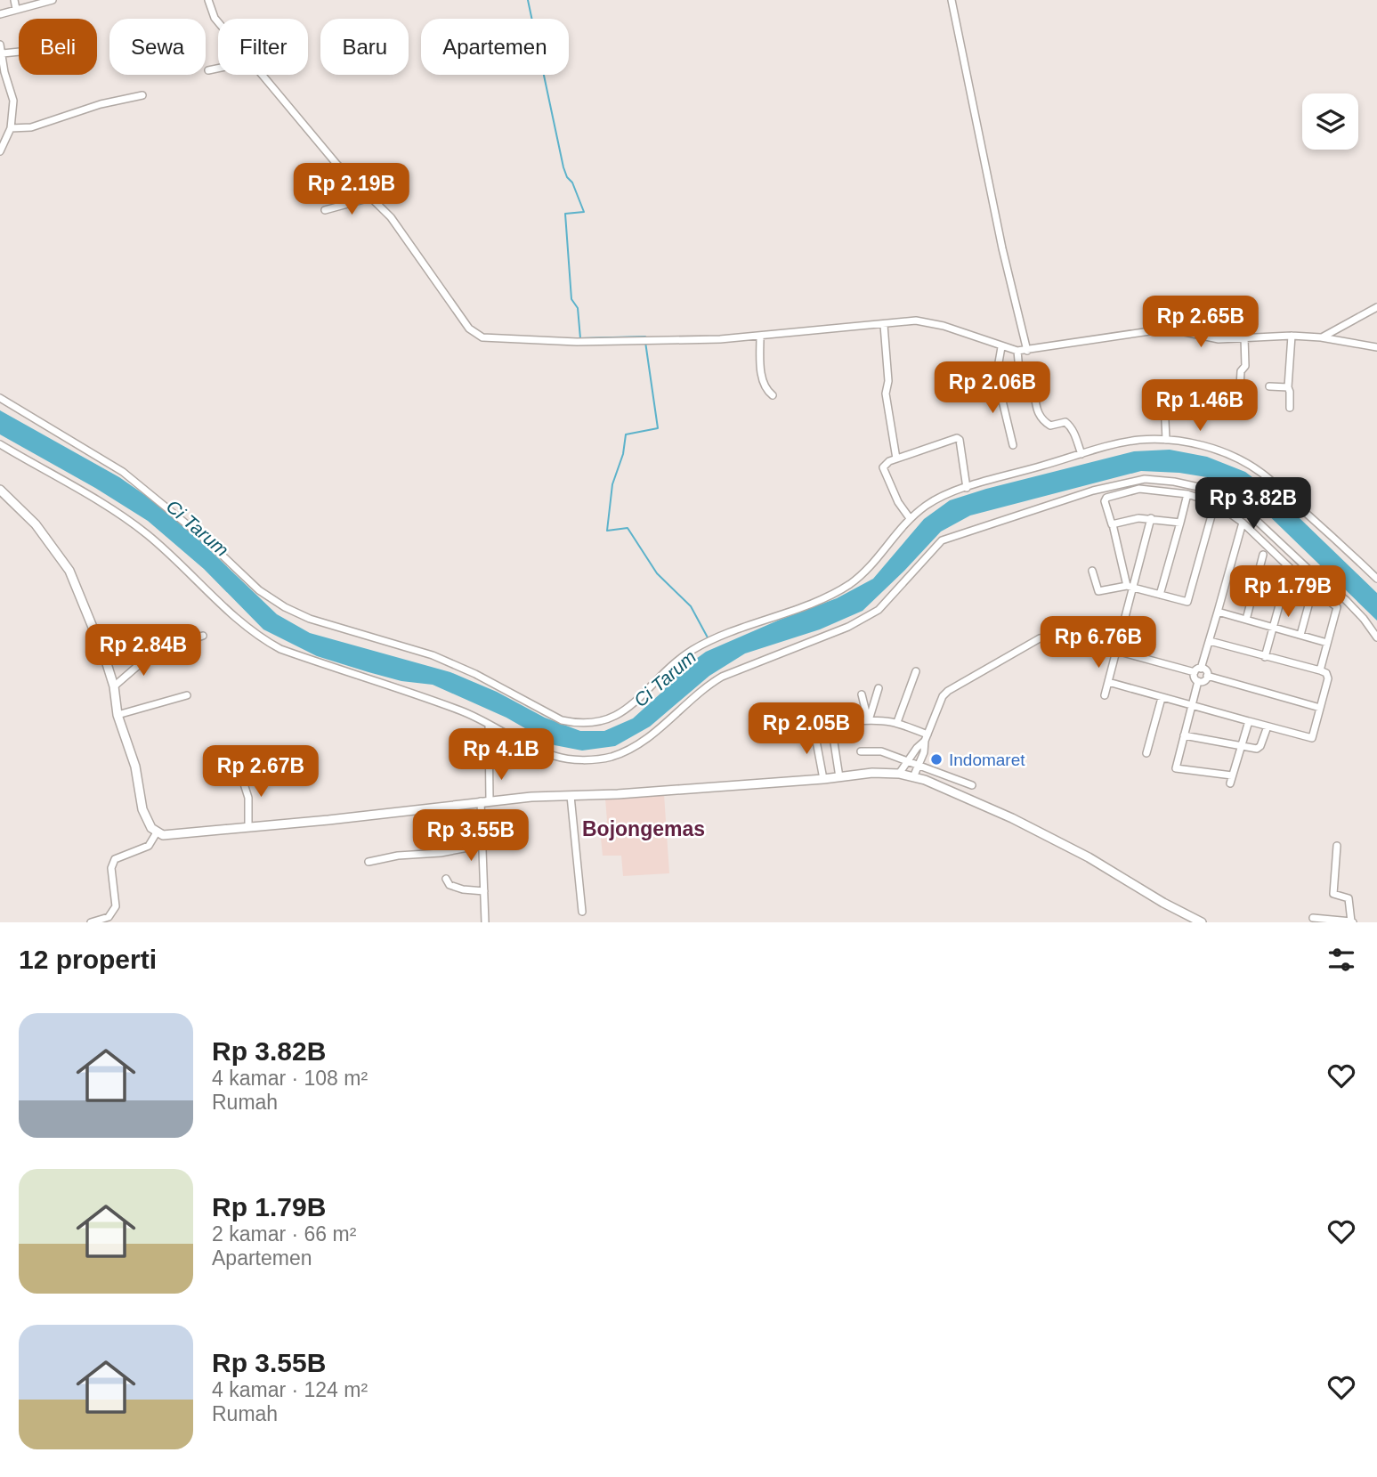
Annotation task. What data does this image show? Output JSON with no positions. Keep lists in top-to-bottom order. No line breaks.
{"districts":["Bojongemas"],"water":["Ci Tarum"],"places":["Indomaret"],"page":{"chip":["Beli","Sewa","Filter","Baru","Apartemen"],"price":["Rp 2.19B","Rp 2.65B","Rp 2.06B","Rp 1.46B","Rp 3.82B","Rp 1.79B","Rp 6.76B","Rp 2.84B","Rp 2.05B","Rp 4.1B","Rp 2.67B","Rp 3.55B"],"heading":"12 properti","list":[{"name":"Rp 3.82B","note":"4 kamar · 108 m² · Rumah"},{"name":"Rp 1.79B","note":"2 kamar · 66 m² · Apartemen"},{"name":"Rp 3.55B","note":"4 kamar · 124 m² · Rumah"}]}}
